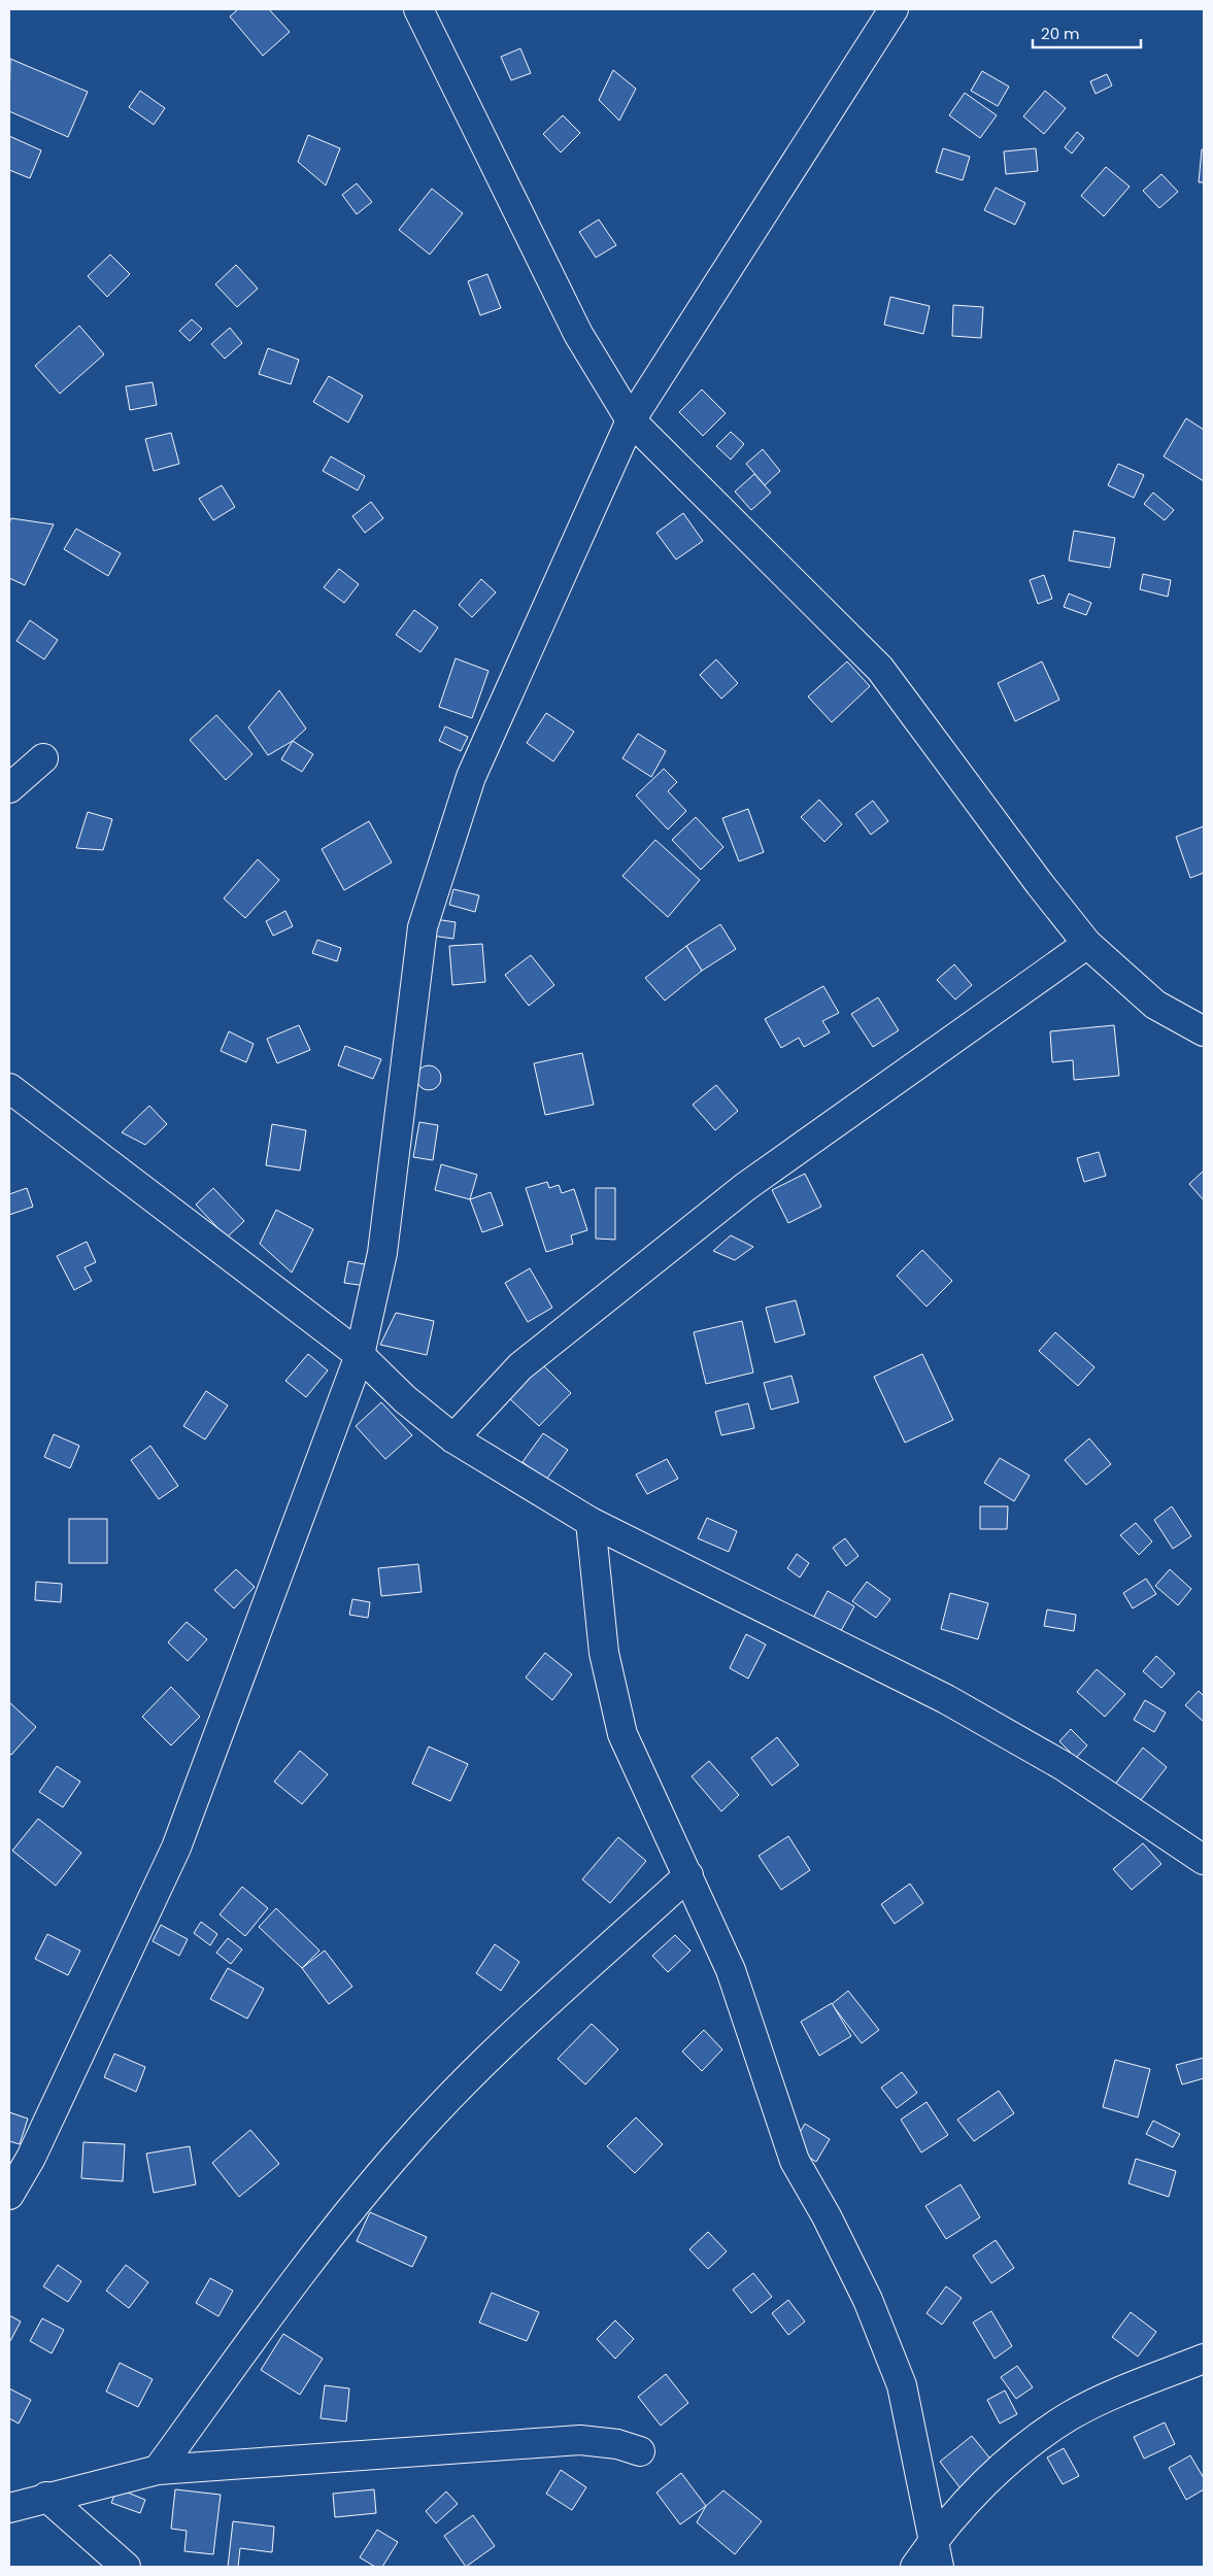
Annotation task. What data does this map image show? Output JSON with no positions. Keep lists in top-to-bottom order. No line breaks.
{"scale_bar":"20 m"}
